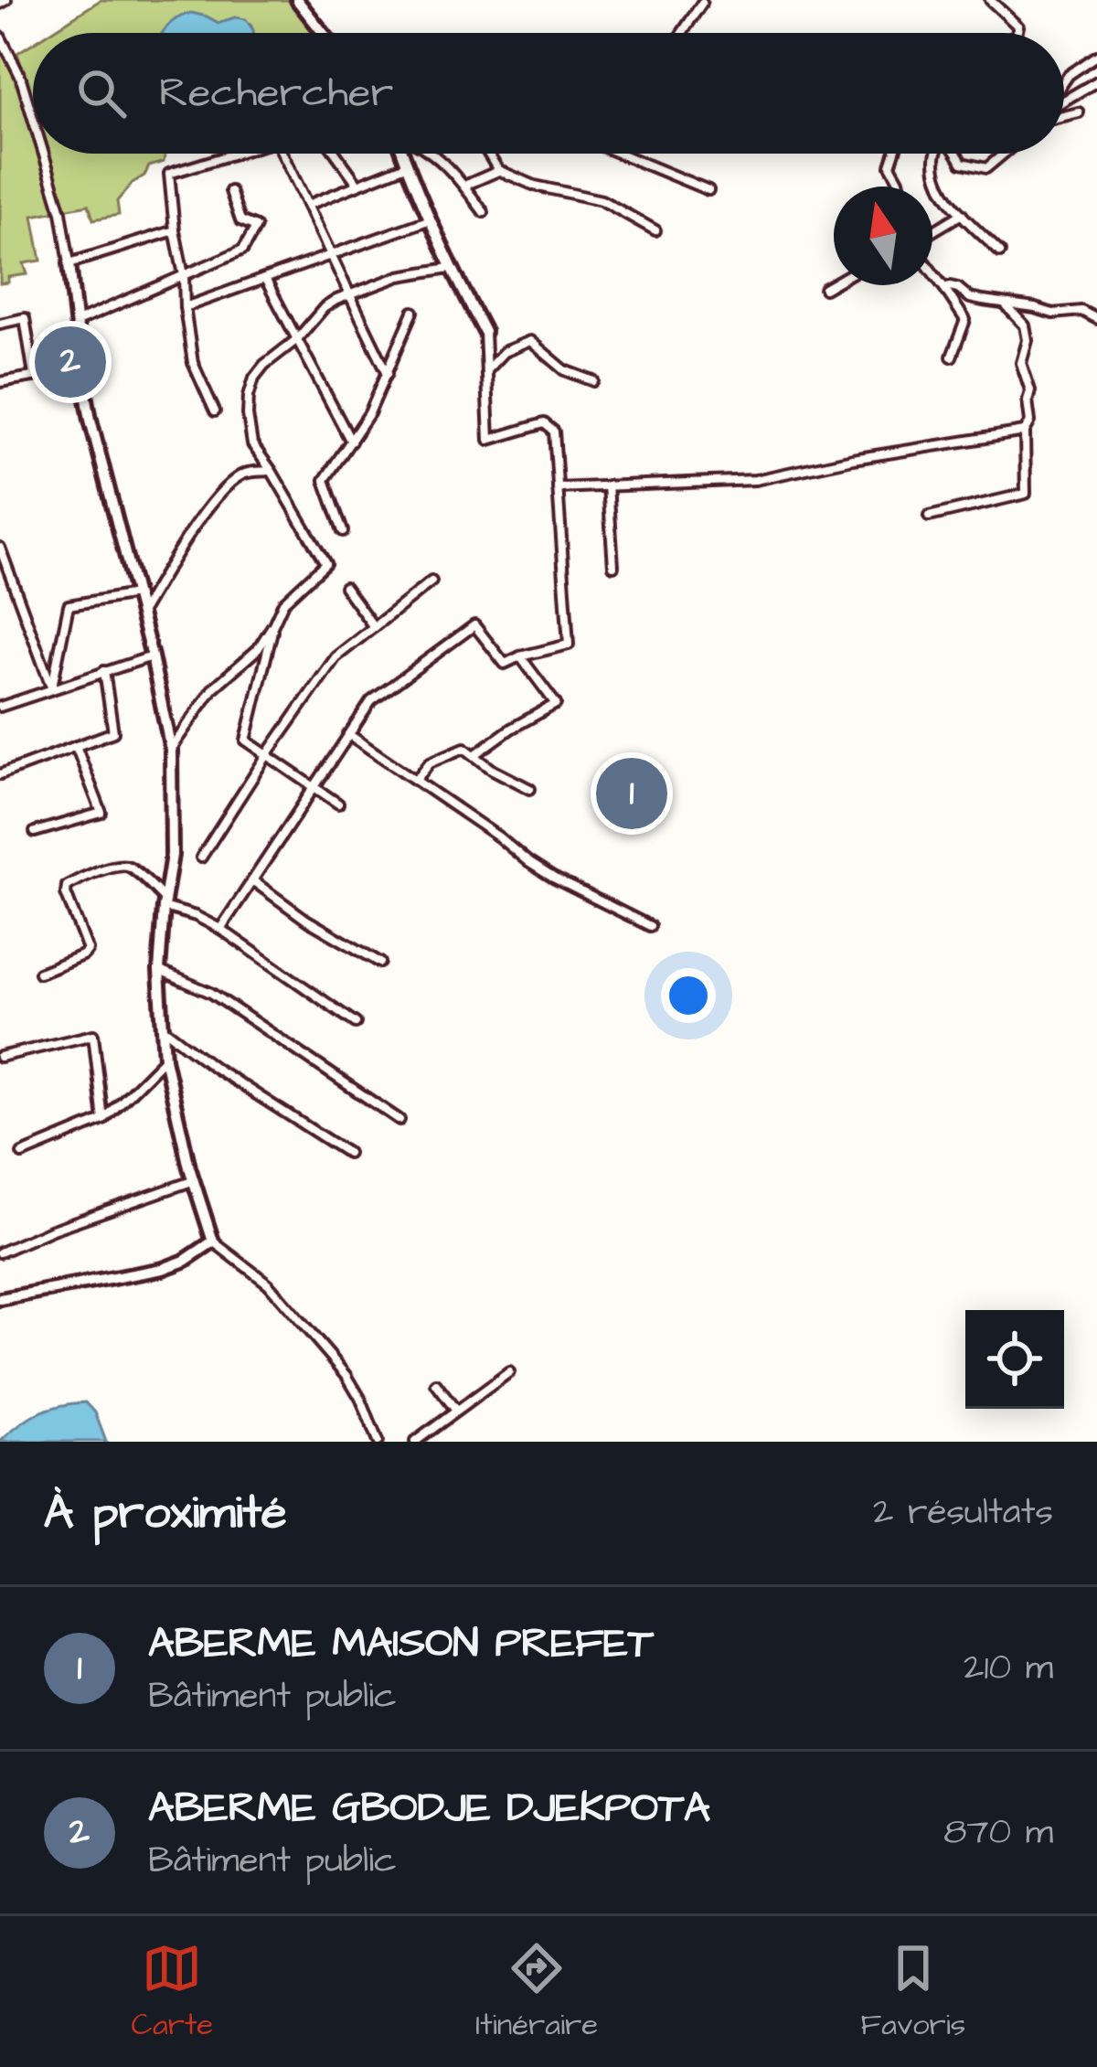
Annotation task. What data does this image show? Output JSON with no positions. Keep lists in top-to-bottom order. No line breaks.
{"north":"top","page":{"search":"Rechercher","pins":["2","1"],"heading":["À proximité","2 résultats"],"list":[{"mark":"1","name":"ABERME MAISON PREFET","note":"Bâtiment public","value":"210 m"},{"mark":"2","name":"ABERME GBODJE DJEKPOTA","note":"Bâtiment public","value":"870 m"}],"nav":["Carte","Itinéraire","Favoris"]}}
